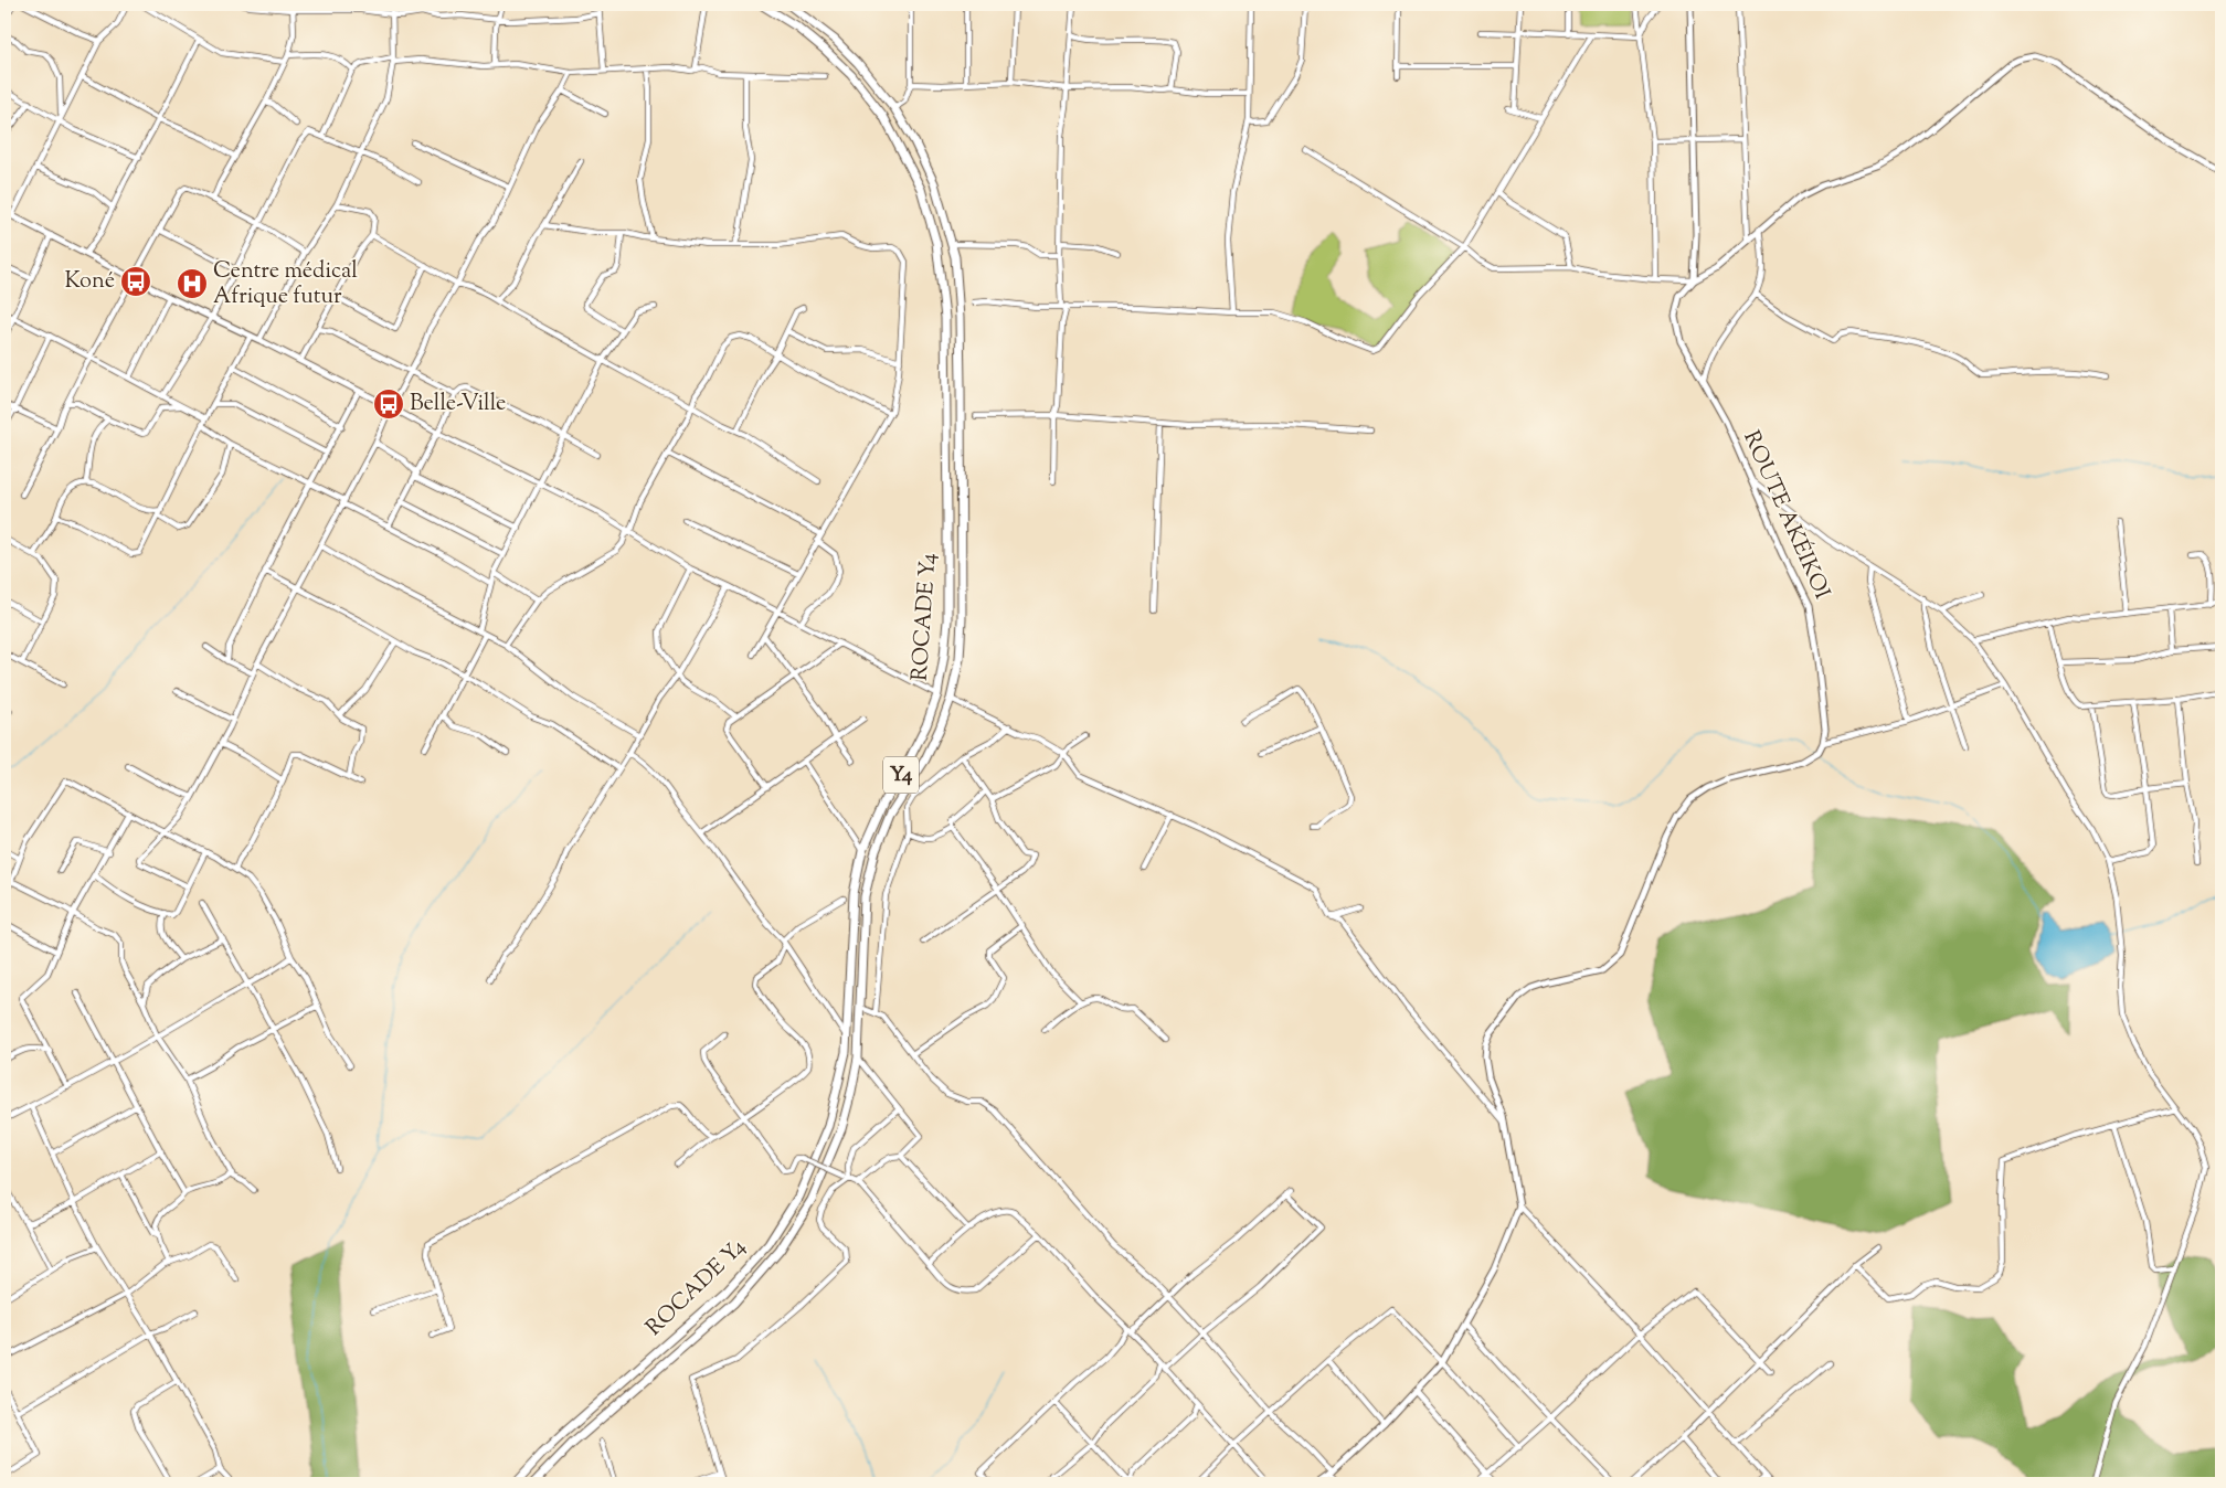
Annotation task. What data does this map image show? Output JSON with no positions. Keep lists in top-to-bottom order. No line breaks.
{"streets":{"highway":["ROCADE Y4","Y4"],"street":["ROUTE AKÉIKOI"]},"places":{"bus stop":["Koné","Belle-Ville"],"hospital":["Centre médical Afrique futur"]}}
